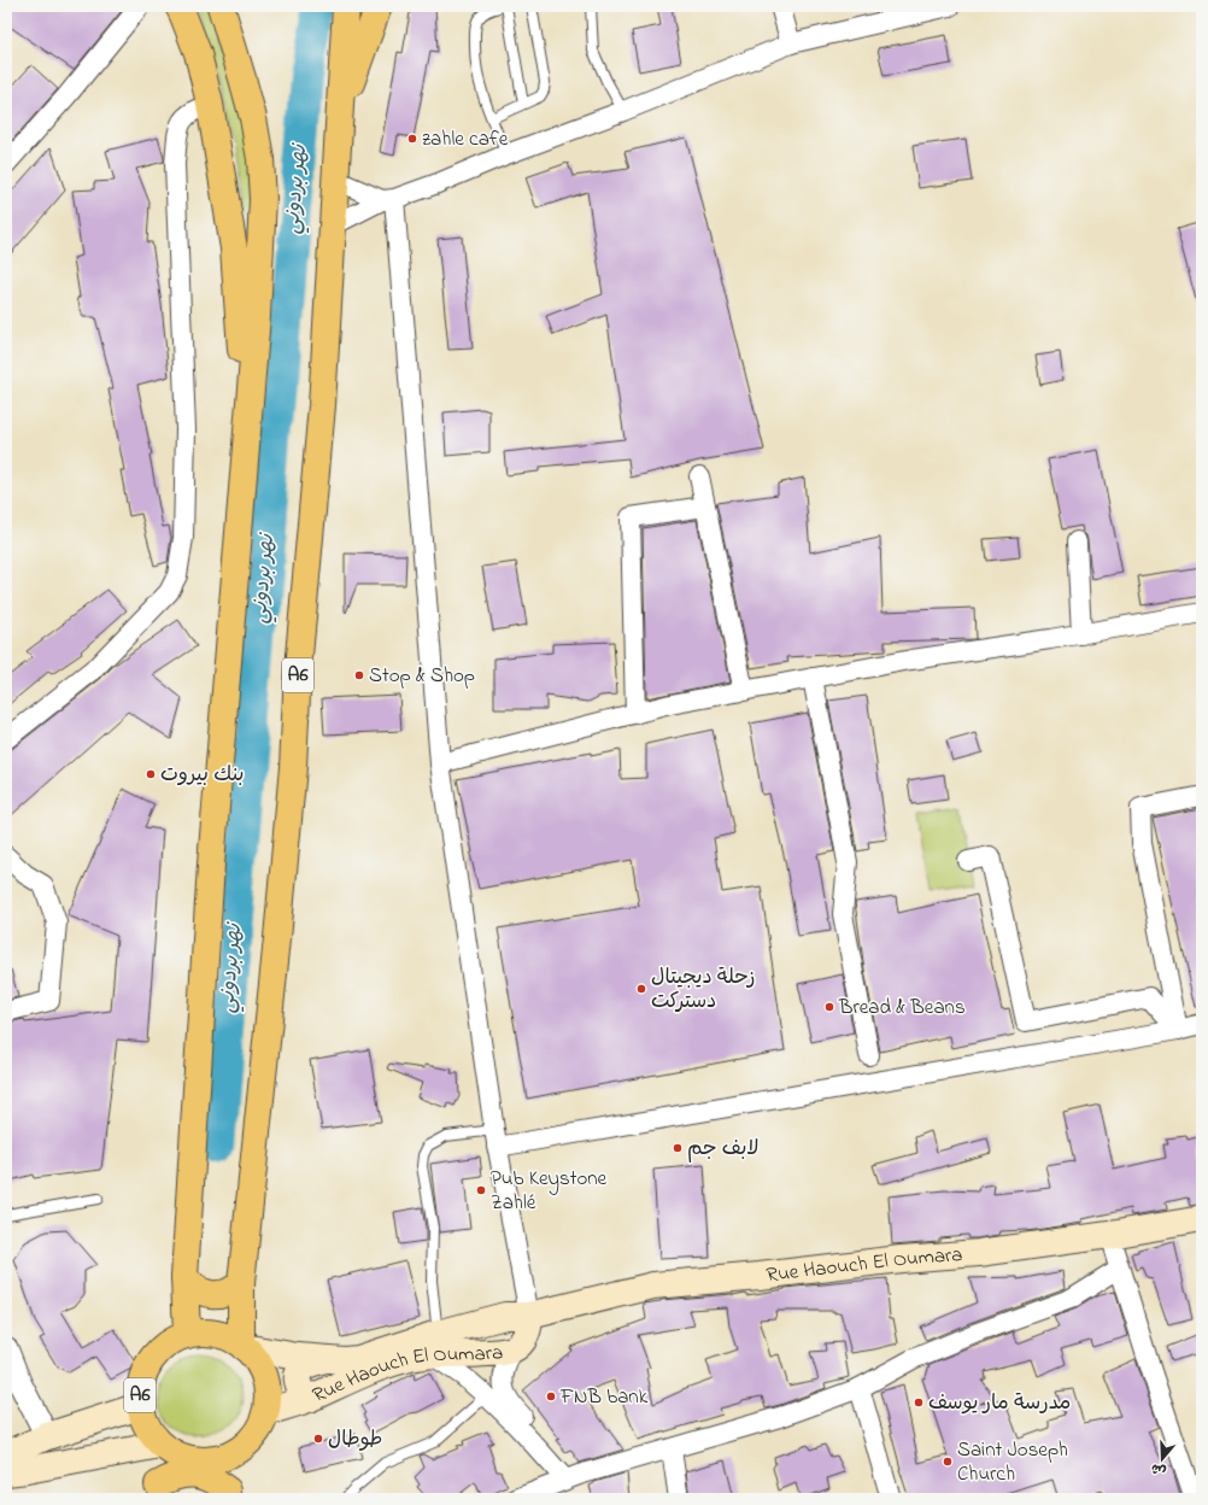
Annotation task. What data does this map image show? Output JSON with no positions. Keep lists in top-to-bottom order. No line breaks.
{"streets":{"highway":["A6"],"main road":["Rue Haouch El Oumara"]},"crossings":[["A6","Rue Haouch El Oumara"]],"water":["نهر بردوني"],"places":["zahle cafe","Stop & Shop","بنك بيروت","زحلة ديجيتال دستركت","Bread & Beans","لابف جم","Pub Keystone Zahlé","FNB bank","مدرسة مار يوسف","طوطال","Saint Joseph Church"],"north":"bottom"}
